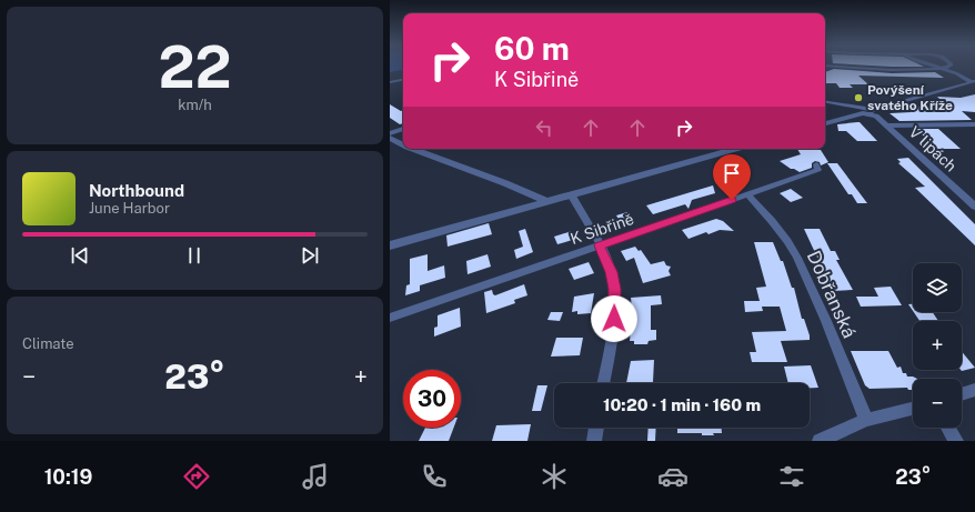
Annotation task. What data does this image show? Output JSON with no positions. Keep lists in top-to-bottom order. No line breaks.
{"streets":{"street":["V lipách","K Sibřině","Dobřanská"]},"crossings":[["K Sibřině","Dobřanská"]],"places":["Povýšení svatého Kříže"],"page":{"tile":[["22","km/h"],"Climate"],"turn":["60 m","K Sibřině"],"song":["Northbound","June Harbor"],"map_buttons":["+","−"],"heat":["−","23°","+"],"limit":"30","trip":"10:20 · 1 min · 160 m","tabs":["10:19","23°"]}}
